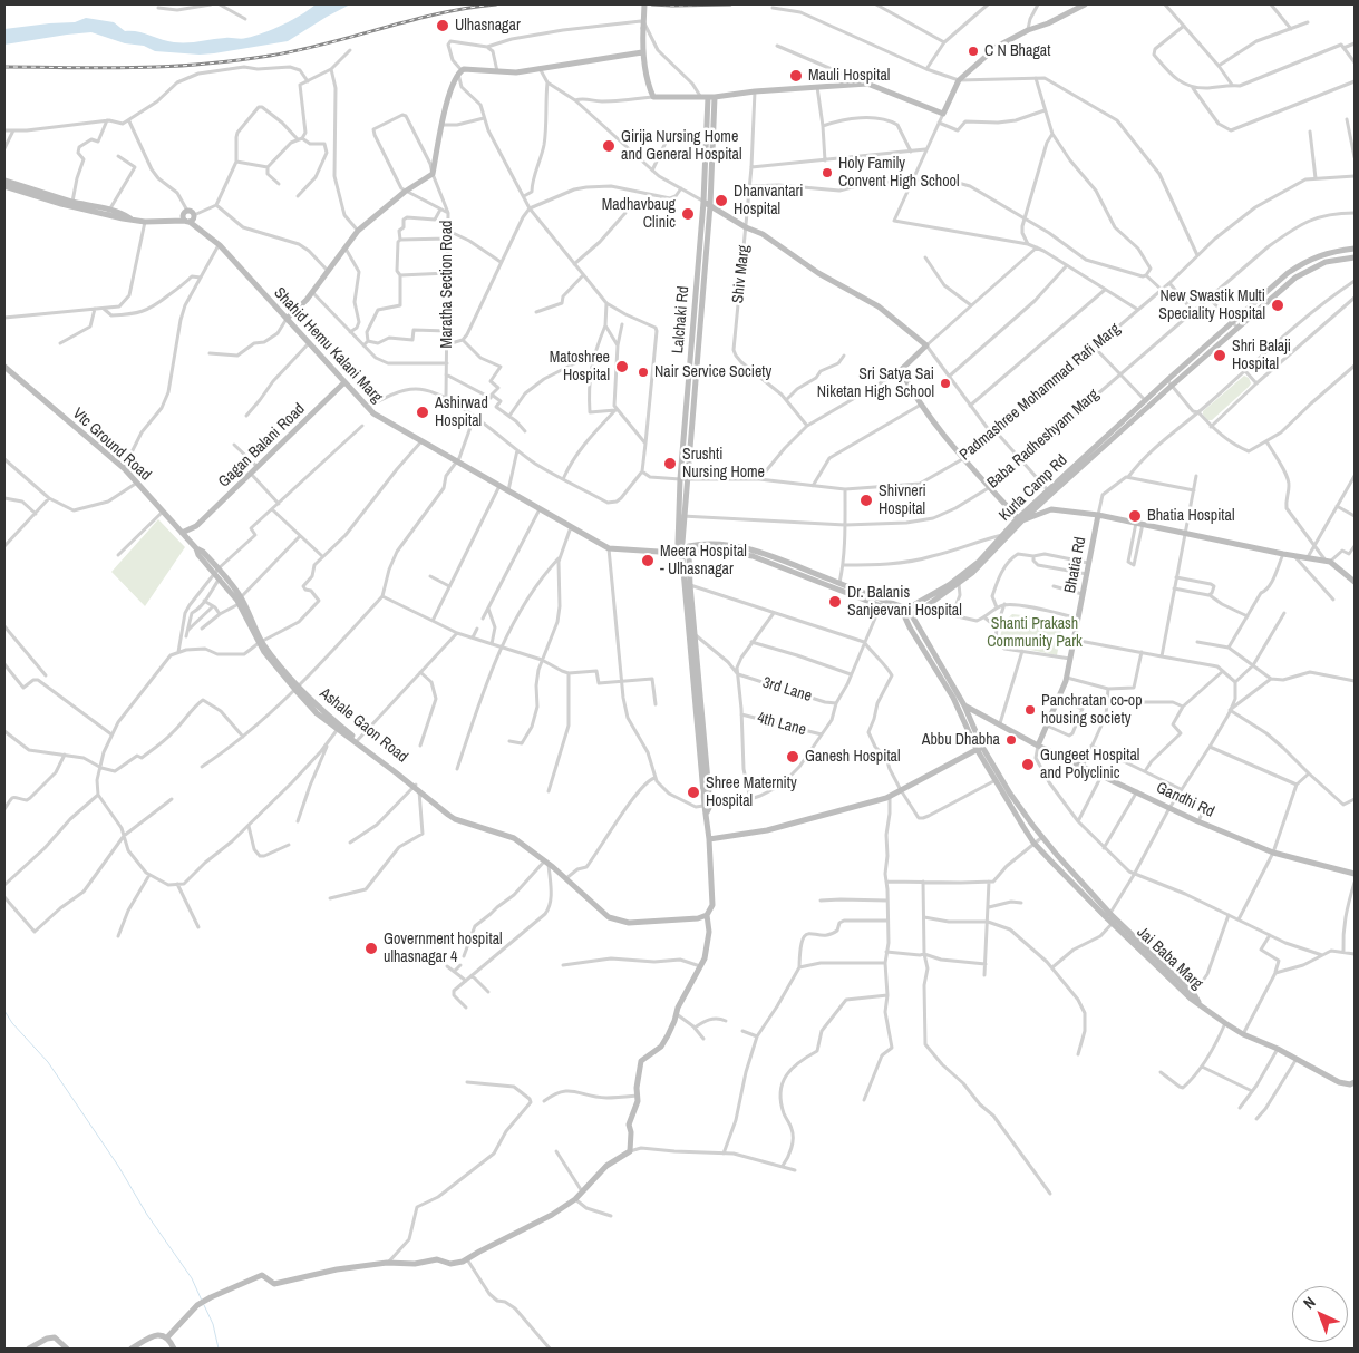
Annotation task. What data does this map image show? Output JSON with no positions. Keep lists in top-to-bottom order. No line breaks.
{"streets":{"street":["Shiv Marg","Maratha Section Road","Lalchaki Rd","Shahid Hemu Kalani Marg","Padmashree Mohammad Rafi Marg","Baba Radheshyam Marg","Vtc Ground Road","Gagan Balani Road","Kurla Camp Rd","Bhatia Rd","3rd Lane","4th Lane","Ashale Gaon Road","Gandhi Rd","Jai Baba Marg"]},"crossings":[["Lalchaki Rd","Shahid Hemu Kalani Marg"],["Lalchaki Rd","Padmashree Mohammad Rafi Marg"],["Lalchaki Rd","Baba Radheshyam Marg"],["Shahid Hemu Kalani Marg","Gagan Balani Road"],["Vtc Ground Road","Gagan Balani Road"],["Vtc Ground Road","Ashale Gaon Road"],["Bhatia Rd","Gandhi Rd"],["Gandhi Rd","Jai Baba Marg"]],"parks":["Shanti Prakash Community Park"],"places":["Ulhasnagar","C N Bhagat","Mauli Hospital","Girija Nursing Home and General Hospital","Holy Family Convent High School","Dhanvantari Hospital","Madhavbaug Clinic","New Swastik Multi Speciality Hospital","Shri Balaji Hospital","Matoshree Hospital","Nair Service Society","Sri Satya Sai Niketan High School","Ashirwad Hospital","Srushti Nursing Home","Shivneri Hospital","Bhatia Hospital","Meera Hospital - Ulhasnagar","Dr. Balanis Sanjeevani Hospital","Panchratan co-op housing society","Abbu Dhabha","Ganesh Hospital","Gungeet Hospital and Polyclinic","Shree Maternity Hospital","Government hospital ulhasnagar 4"],"north":"top left"}
